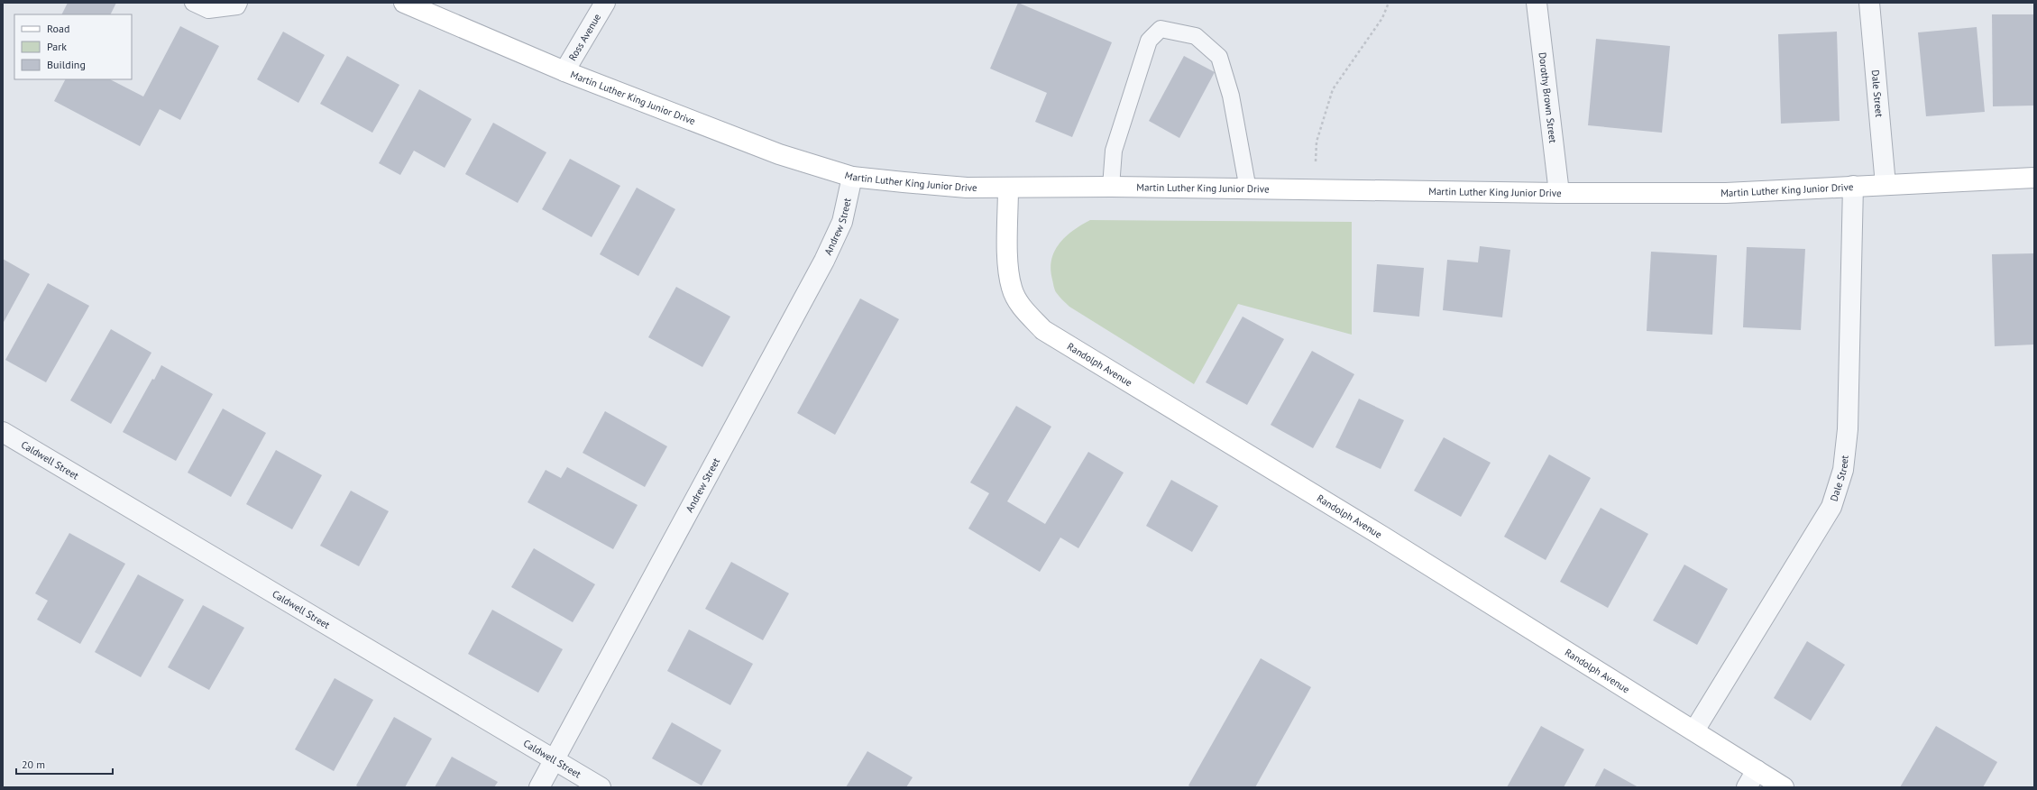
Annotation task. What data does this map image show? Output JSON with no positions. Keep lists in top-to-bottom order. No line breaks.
{"streets":{"main road":["Martin Luther King Junior Drive","Randolph Avenue"],"street":["Ross Avenue","Dale Street","Dorothy Brown Street","Andrew Street","Caldwell Street"]},"crossings":[["Ross Avenue","Martin Luther King Junior Drive"],["Dale Street","Martin Luther King Junior Drive"],["Dale Street","Randolph Avenue"],["Martin Luther King Junior Drive","Dorothy Brown Street"],["Martin Luther King Junior Drive","Andrew Street"],["Martin Luther King Junior Drive","Randolph Avenue"],["Andrew Street","Caldwell Street"]],"legend":["Road","Park","Building"],"scale_bar":"20 m"}
